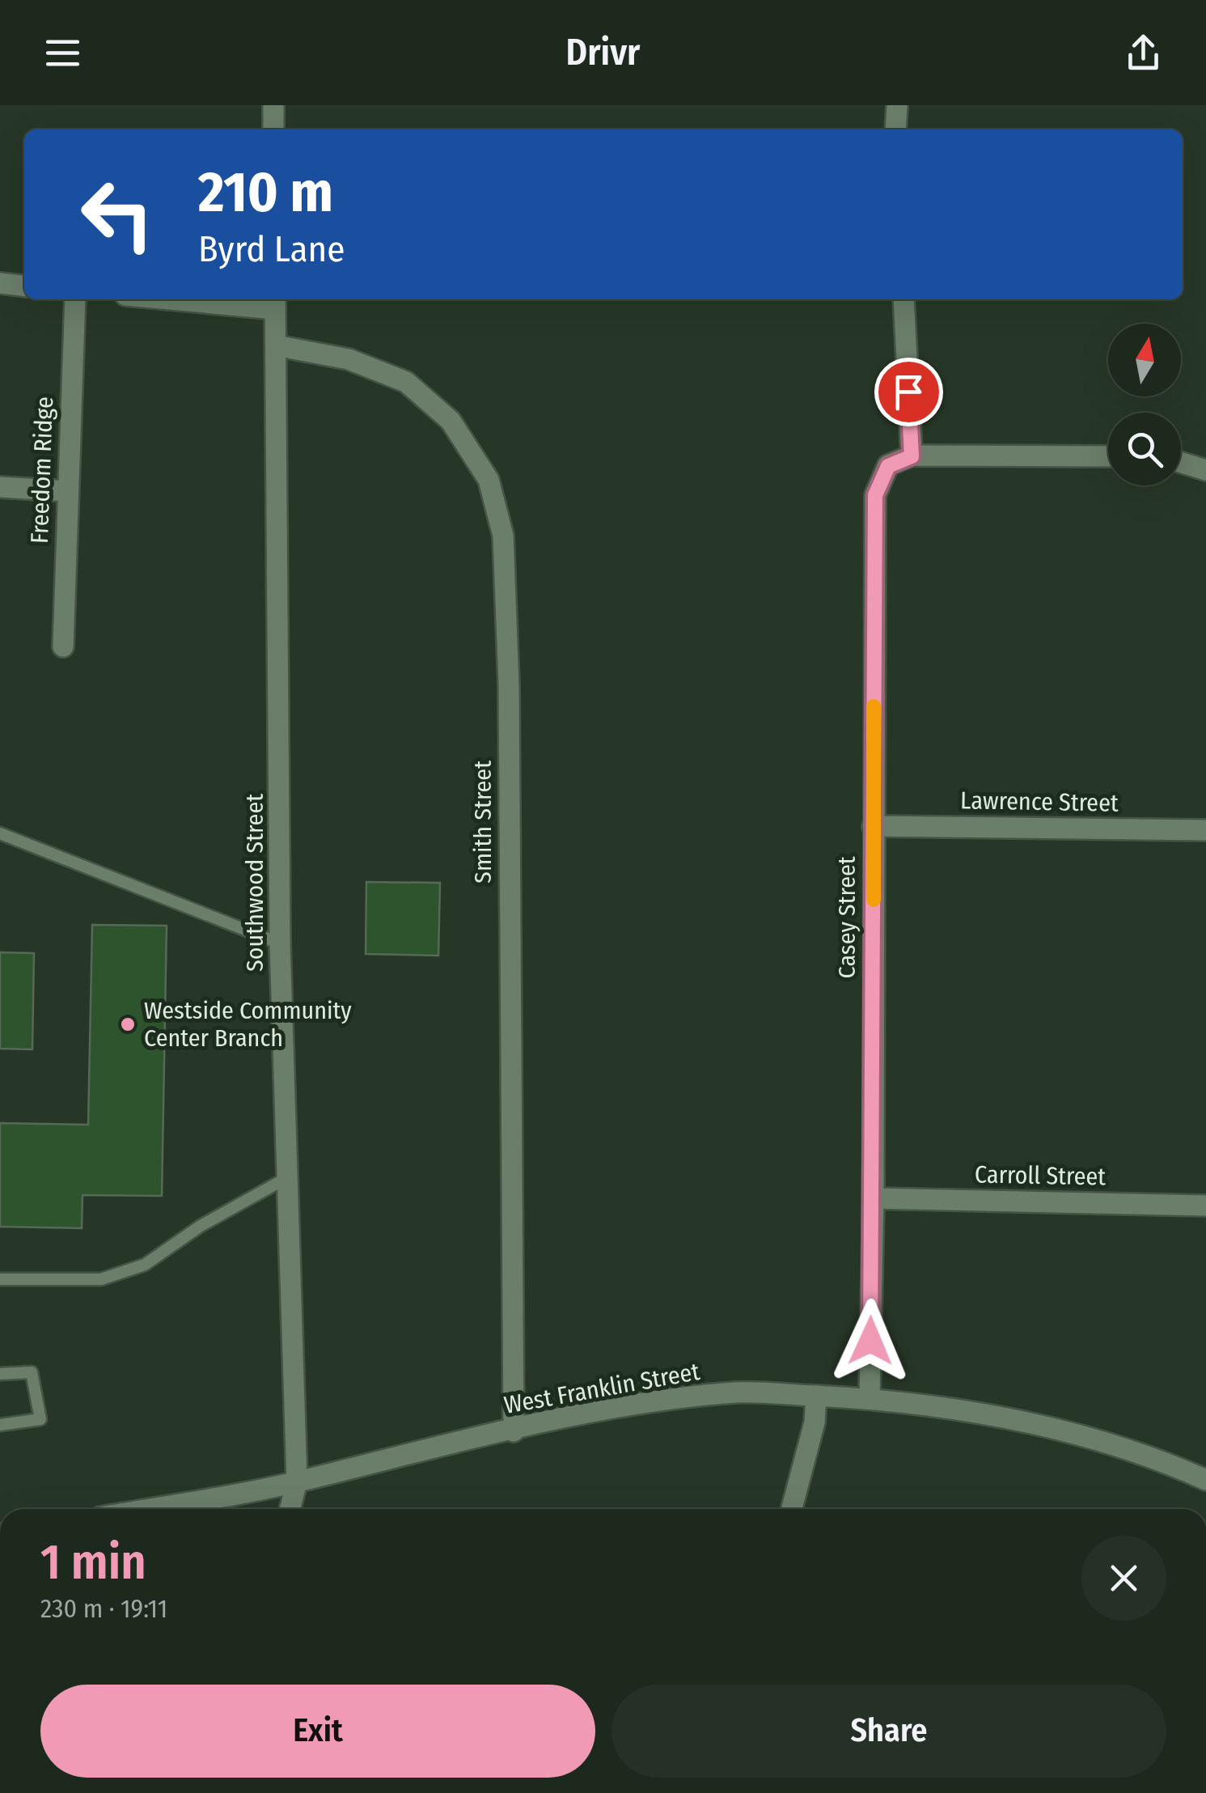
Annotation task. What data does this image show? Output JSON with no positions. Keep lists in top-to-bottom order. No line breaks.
{"streets":{"street":["Freedom Ridge","Lawrence Street","Smith Street","Southwood Street","Casey Street","Carroll Street","West Franklin Street"]},"crossings":[["Lawrence Street","Casey Street"],["Smith Street","Southwood Street"],["Smith Street","West Franklin Street"],["Southwood Street","West Franklin Street"],["Casey Street","Carroll Street"],["Casey Street","West Franklin Street"]],"places":["Westside Community Center Branch"],"north":"top","page":{"header":"Drivr","turn":["210 m","Byrd Lane"],"heading":["1 min","230 m · 19:11"],"buttons":["Exit","Share"]}}
